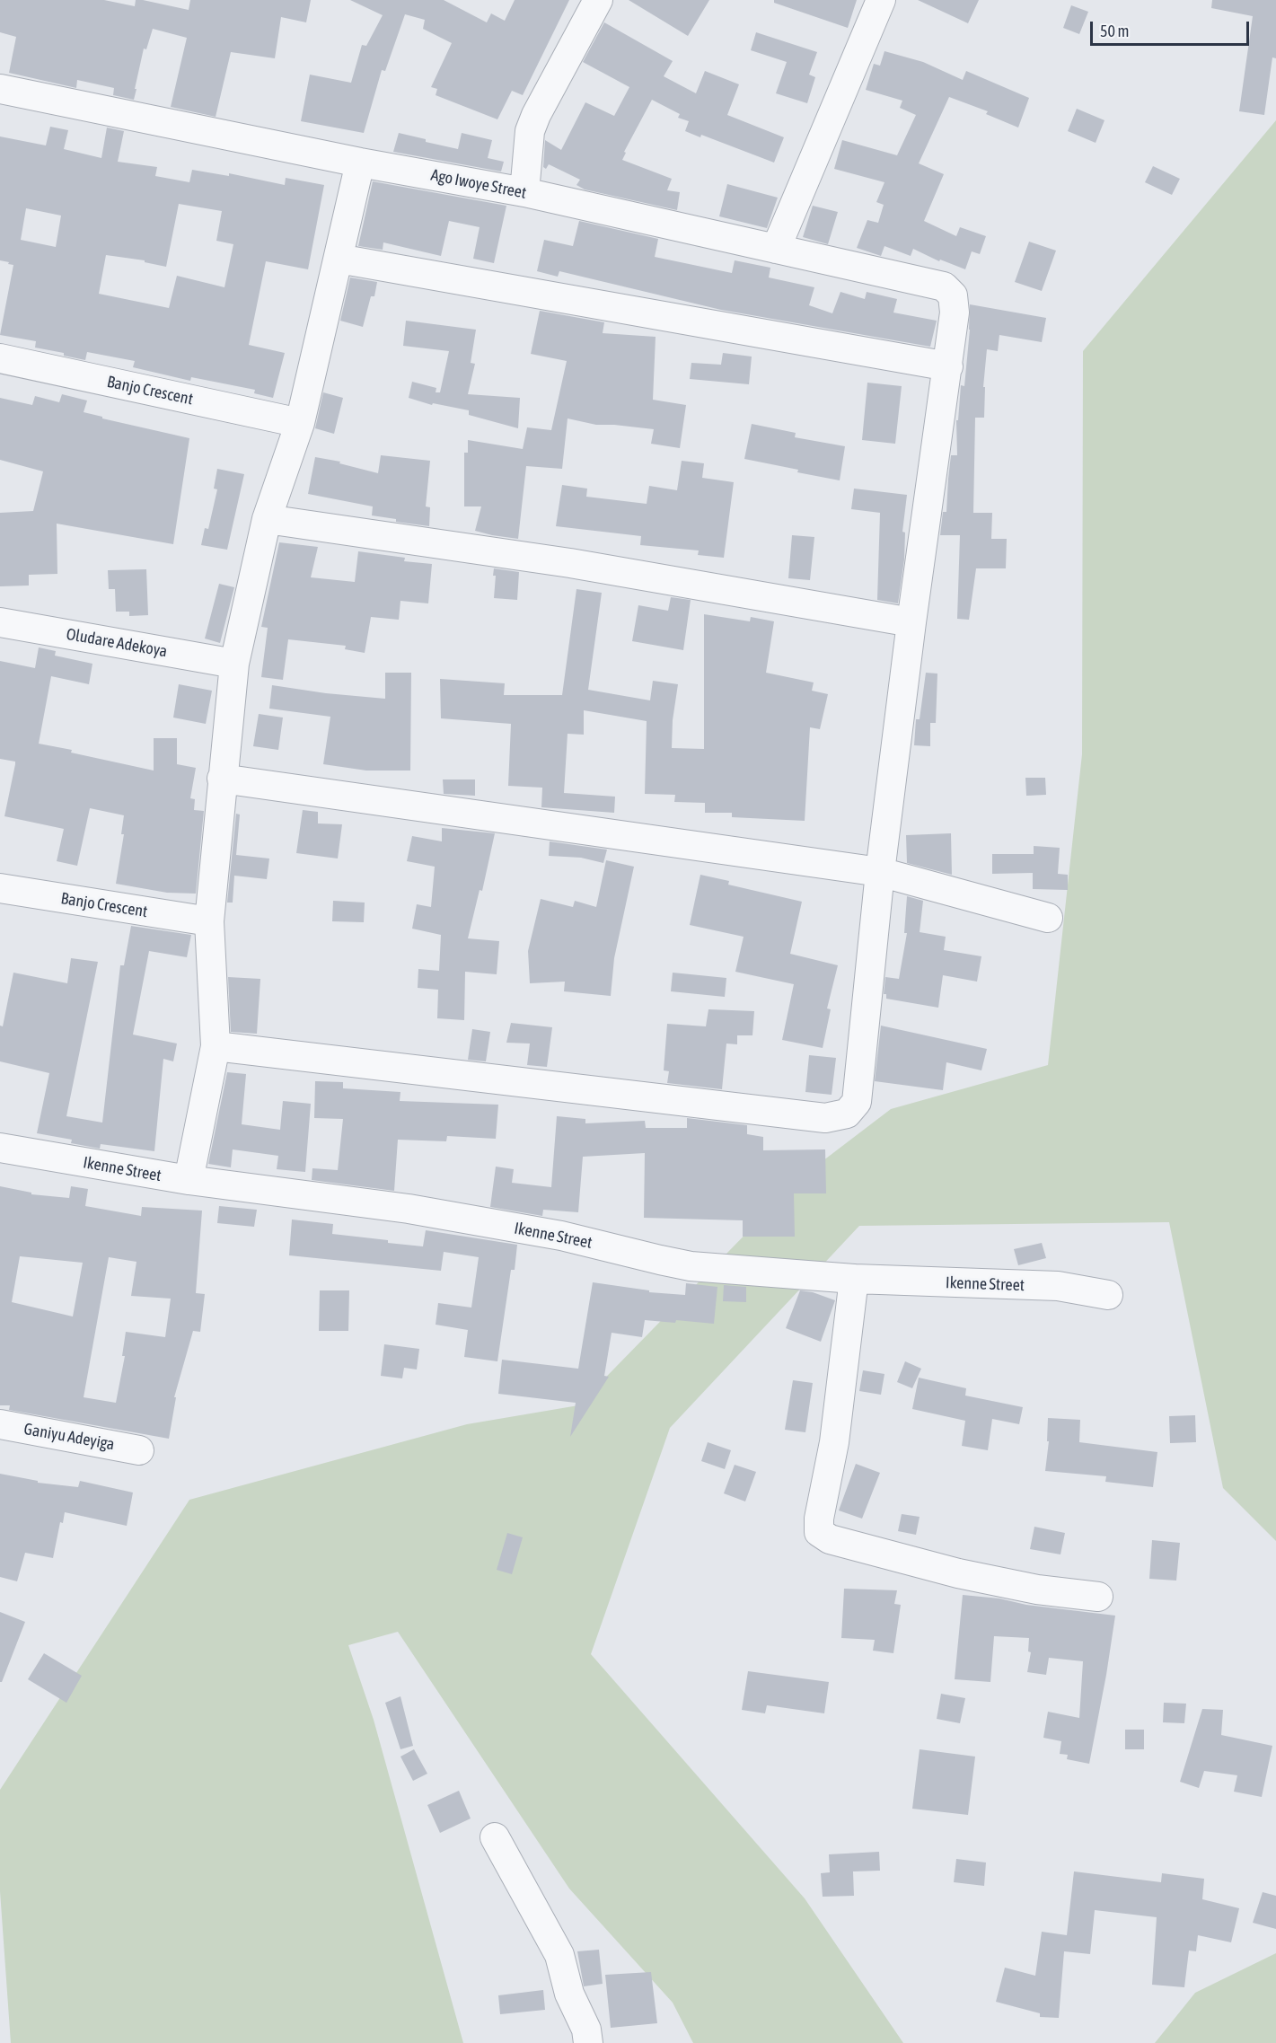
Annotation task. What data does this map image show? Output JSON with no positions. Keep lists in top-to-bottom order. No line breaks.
{"streets":{"street":["Ago Iwoye Street","Banjo Crescent","Oludare Adekoya","Ikenne Street","Ganiyu Adeyiga"]},"scale_bar":"50 m"}
